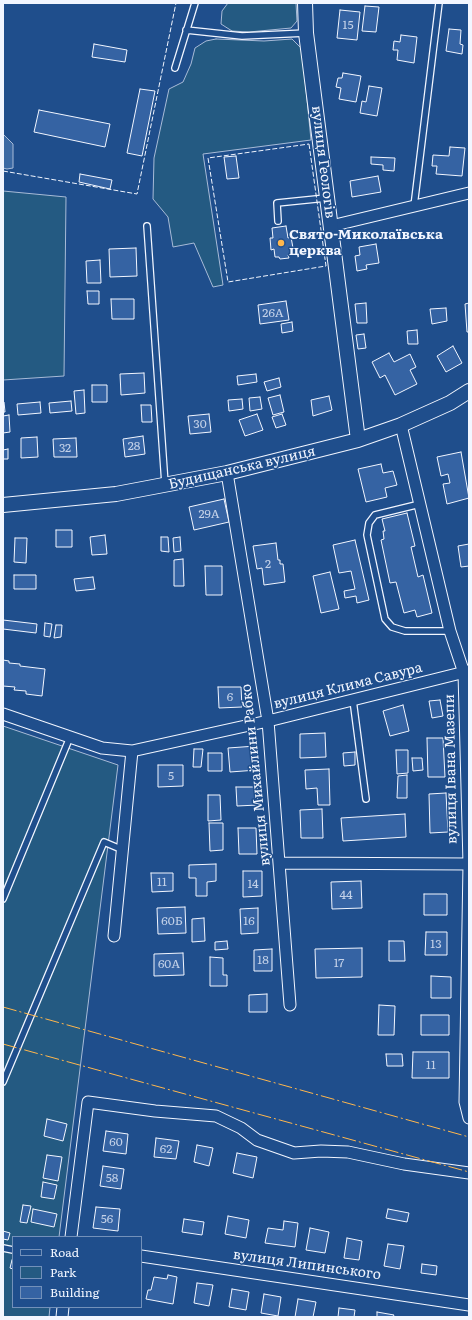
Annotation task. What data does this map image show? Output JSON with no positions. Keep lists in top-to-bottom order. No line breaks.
{"streets":{"street":["вулиця Геологів","Будищанська вулиця","вулиця Клима Савура","вулиця Івана Мазепи","вулиця Михайлини Рабко","вулиця Липинського"]},"crossings":[["вулиця Геологів","Будищанська вулиця"],["Будищанська вулиця","вулиця Івана Мазепи"],["Будищанська вулиця","вулиця Михайлини Рабко"],["вулиця Клима Савура","вулиця Івана Мазепи"],["вулиця Клима Савура","вулиця Михайлини Рабко"]],"places":["Свято-Миколаївська церква"],"house_numbers":["15","26А","30","28","32","29А","2","6","5","11","14","44","60Б","16","13","18","17","60А","11","60","62","58","56"],"legend":["Road","Park","Building"]}
